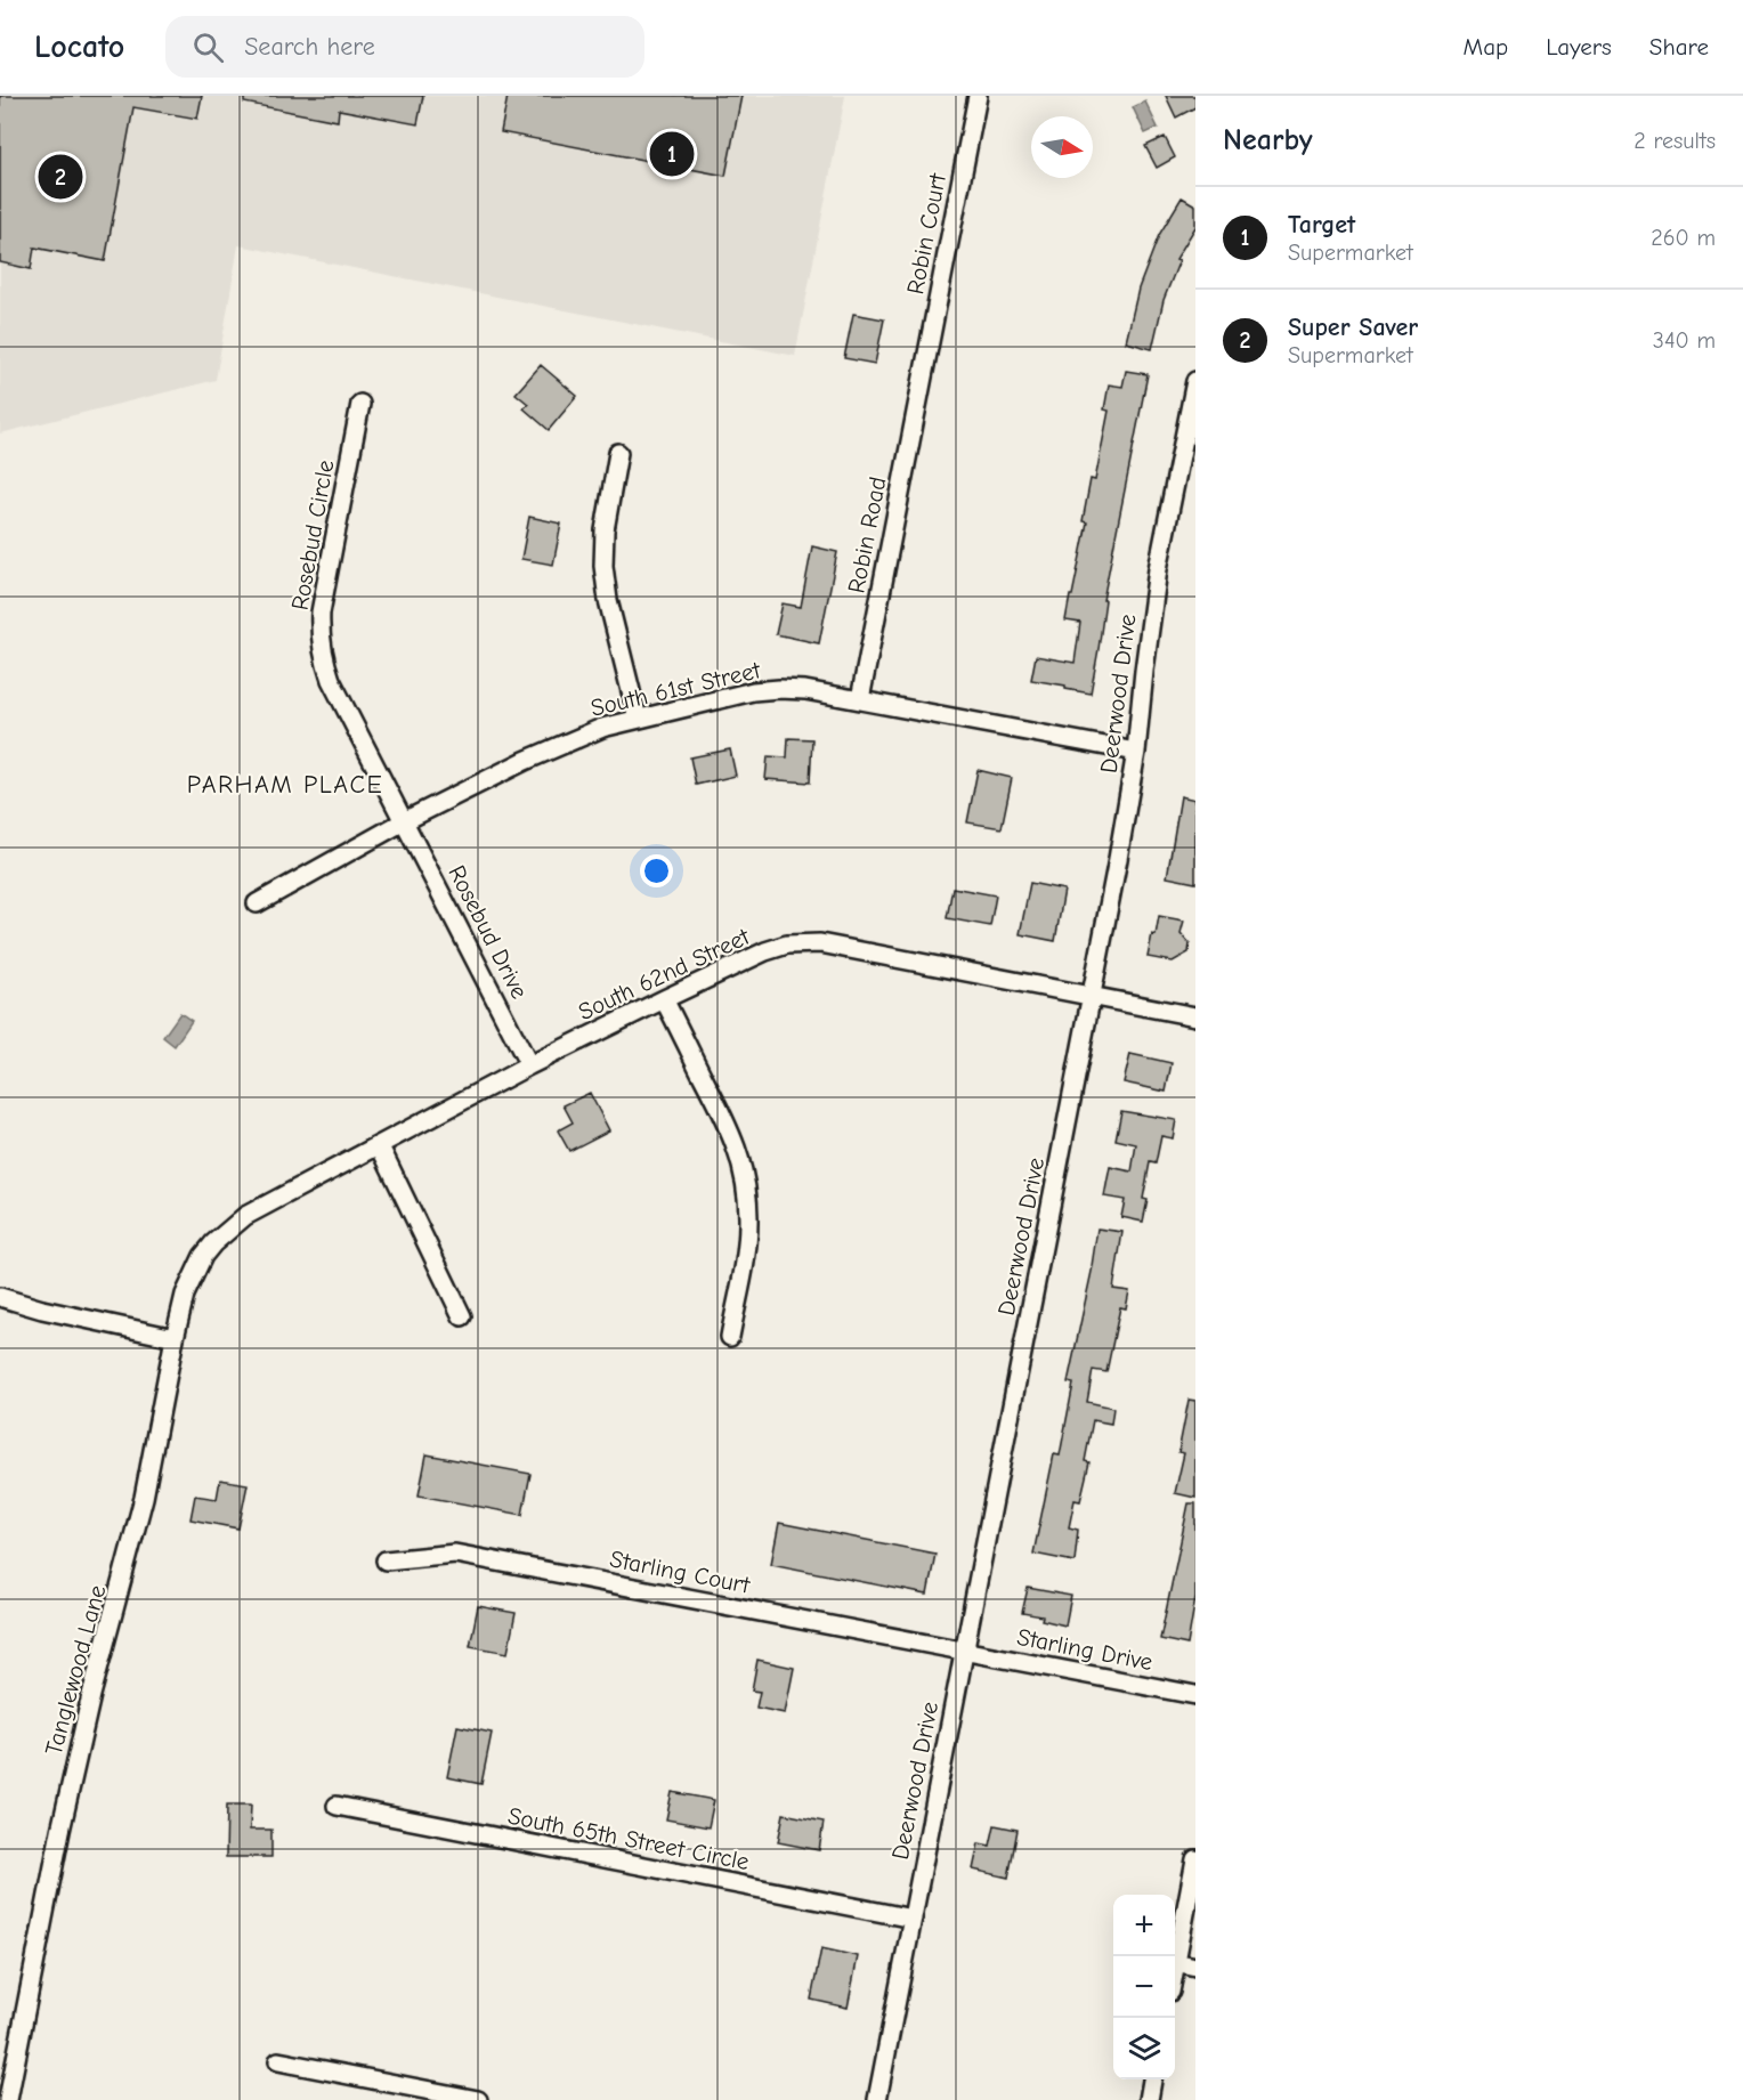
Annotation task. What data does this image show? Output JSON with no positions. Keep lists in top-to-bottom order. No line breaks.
{"streets":{"street":["Robin Court","Rosebud Circle","Robin Road","South 61st Street","Deerwood Drive","Rosebud Drive","South 62nd Street","Starling Court","Starling Drive","Tanglewood Lane","South 65th Street Circle"]},"crossings":[["Robin Court","Robin Road"],["Rosebud Circle","South 61st Street"],["Rosebud Circle","Rosebud Drive"],["Robin Road","South 61st Street"],["South 61st Street","Deerwood Drive"],["South 61st Street","Rosebud Drive"],["Deerwood Drive","South 62nd Street"],["Deerwood Drive","Starling Court"],["Deerwood Drive","Starling Drive"],["Deerwood Drive","South 65th Street Circle"],["Rosebud Drive","South 62nd Street"],["South 62nd Street","Tanglewood Lane"],["Starling Court","Starling Drive"]],"districts":["PARHAM PLACE"],"north":"right","page":{"header":"Locato","search":"Search here","nav":["Map","Layers","Share"],"heading":["Nearby","2 results"],"pins":["1","2"],"list":[{"mark":"1","name":"Target","note":"Supermarket","value":"260 m"},{"mark":"2","name":"Super Saver","note":"Supermarket","value":"340 m"}],"map_buttons":["+","−"]}}
